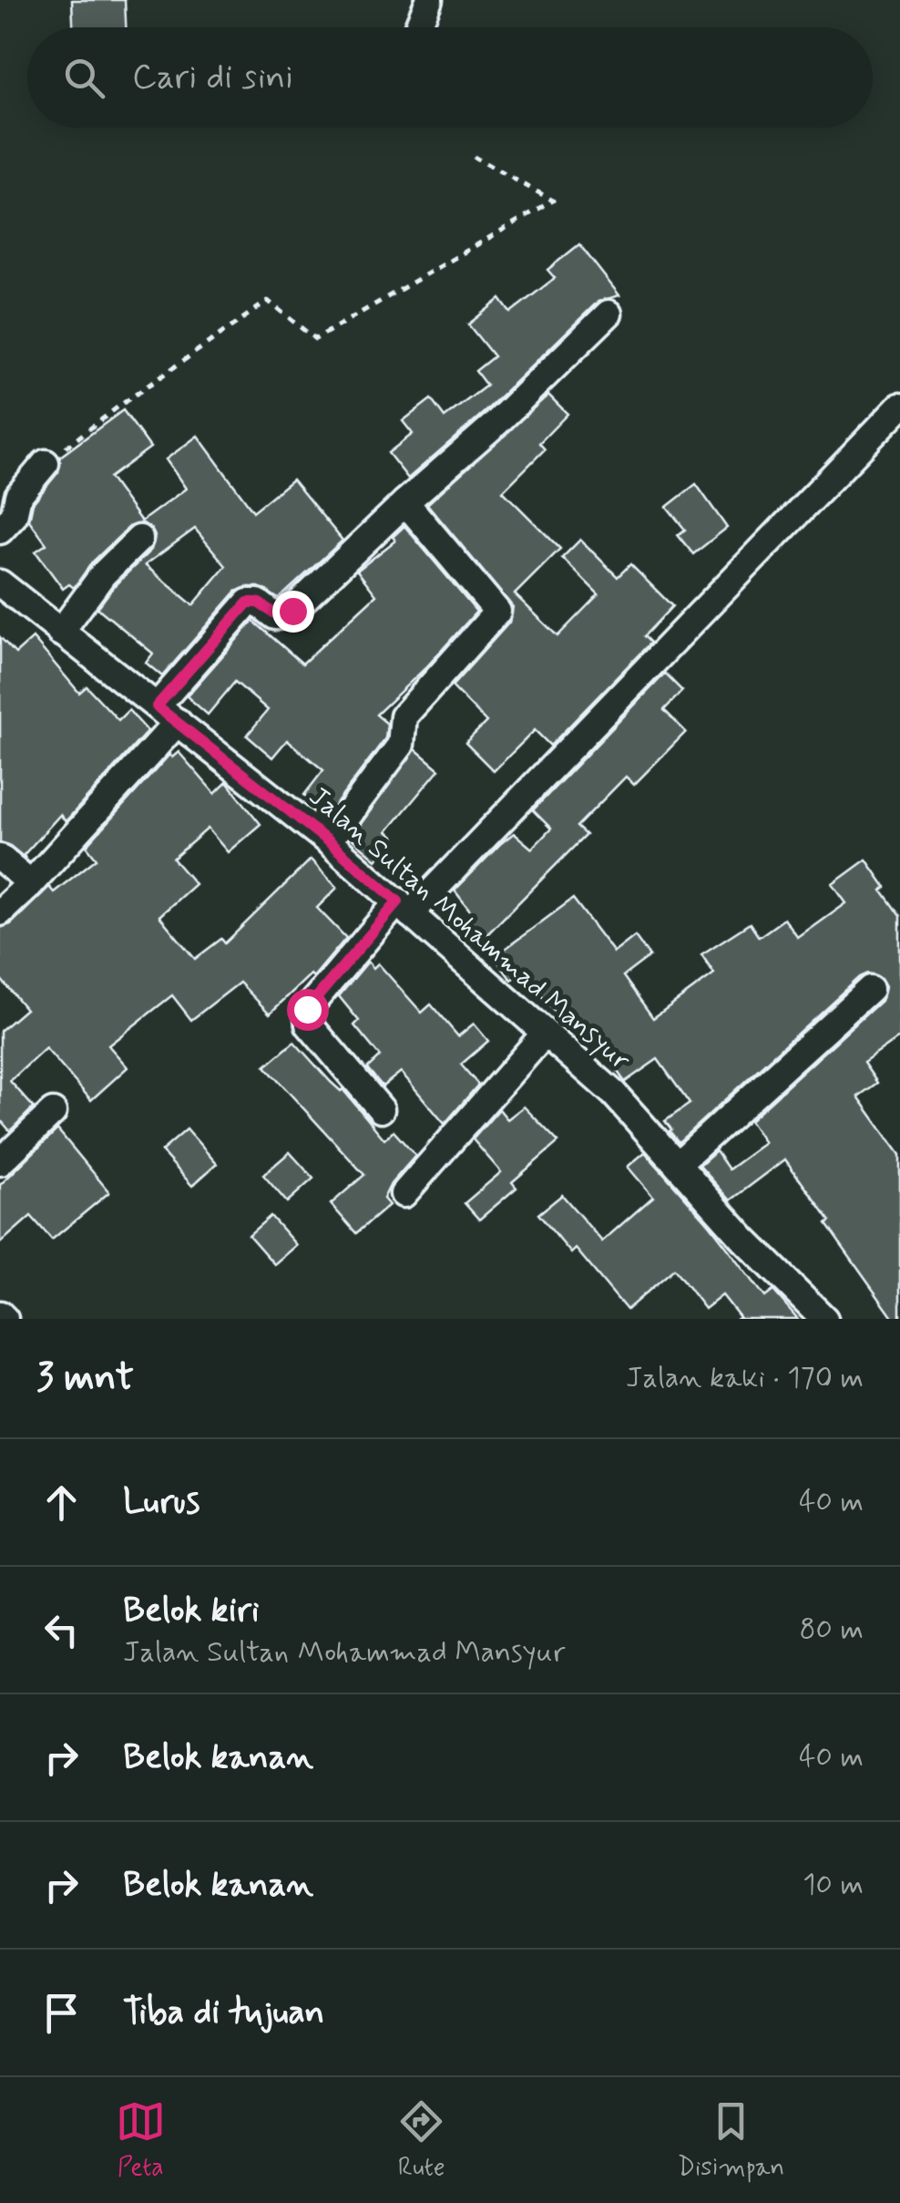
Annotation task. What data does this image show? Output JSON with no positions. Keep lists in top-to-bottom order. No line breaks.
{"streets":{"street":["Jalan Sultan Mohammad Mansyur"]},"page":{"search":"Cari di sini","heading":["3 mnt","Jalan kaki · 170 m"],"list":[["Lurus","40 m"],["Belok kiri","Jalan Sultan Mohammad Mansyur","80 m"],["Belok kanan","40 m"],["Belok kanan","10 m"],"Tiba di tujuan"],"nav":["Peta","Rute","Disimpan"]}}
